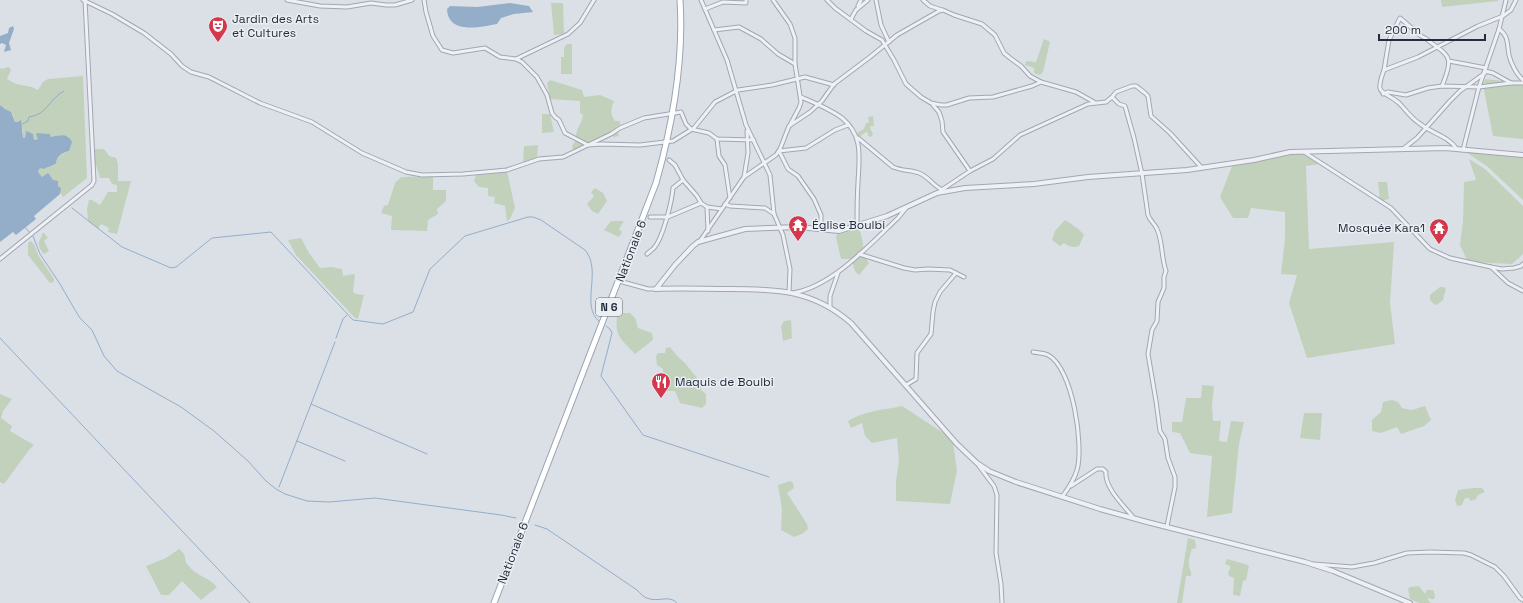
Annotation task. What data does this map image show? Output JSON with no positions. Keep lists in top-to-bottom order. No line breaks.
{"streets":{"main road":["Nationale 6","N 6"]},"places":{"theatre":["Jardin des Arts et Cultures"],"temple":["Église Boulbi","Mosquée Kara1"],"restaurant":["Maquis de Boulbi"]},"scale_bar":"200 m"}
